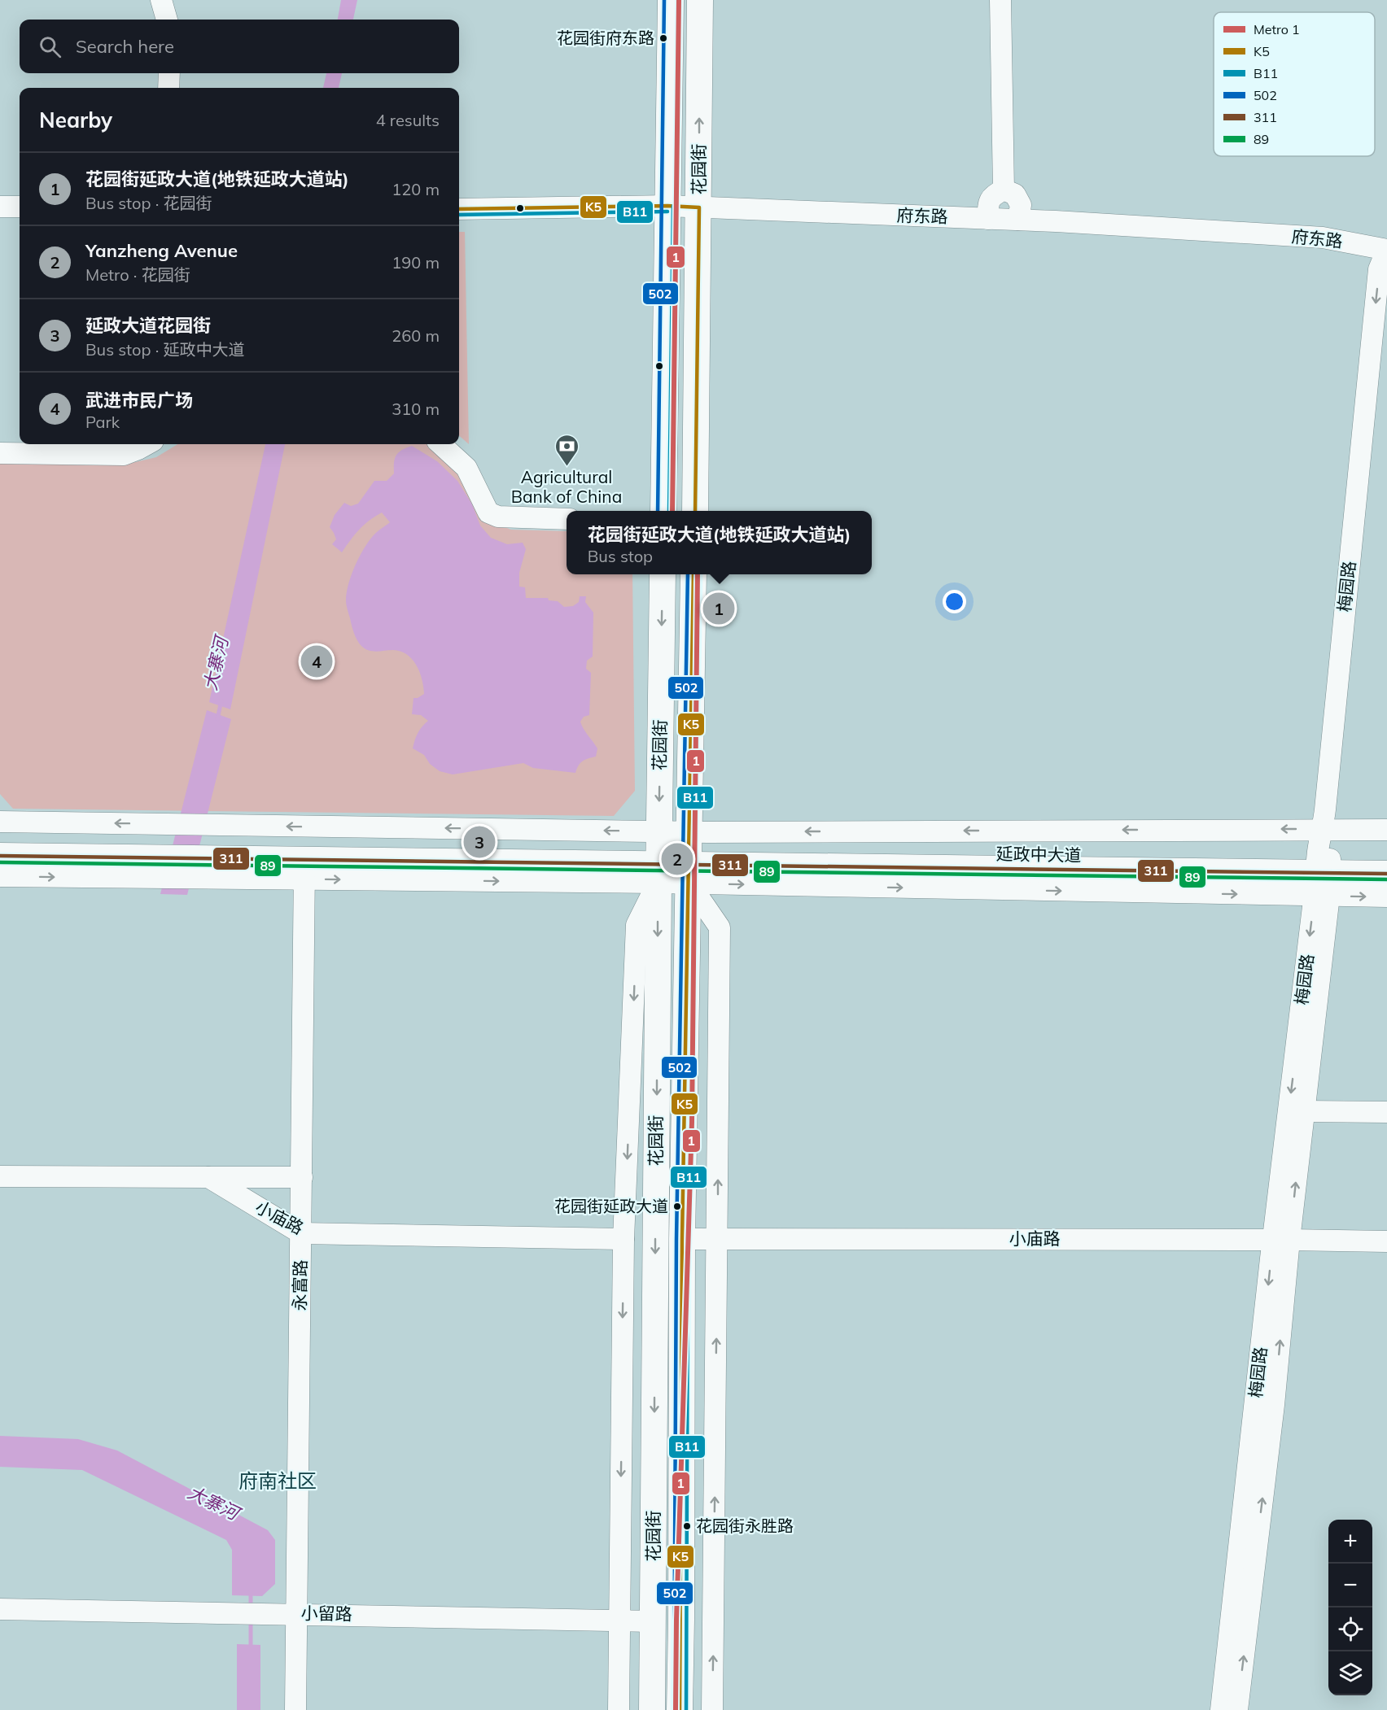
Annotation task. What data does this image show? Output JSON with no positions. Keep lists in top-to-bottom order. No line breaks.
{"streets":{"main road":["花园街","延政中大道"],"street":["府东路","梅园路","小庙路","永富路","小留路"]},"crossings":[["花园街","府东路"],["花园街","延政中大道"],["花园街","小庙路"],["花园街","小留路"],["府东路","梅园路"],["梅园路","延政中大道"],["梅园路","小庙路"],["小庙路","永富路"],["永富路","小留路"]],"districts":["府南社区"],"water":["大寨河"],"places":{"other":["花园街府东路","花园街延政大道","花园街永胜路"],"bank":["Agricultural Bank of China"]},"lines":["metro line 1","transit line 502","transit line K5","transit line B11","transit line 311","transit line 89"],"legend":["Metro 1","K5","B11","502","311","89"],"page":{"search":"Search here","heading":["Nearby","4 results"],"list":[{"mark":"1","name":"花园街延政大道(地铁延政大道站)","note":"Bus stop · 花园街","value":"120 m"},{"mark":"2","name":"Yanzheng Avenue","note":"Metro · 花园街","value":"190 m"},{"mark":"3","name":"延政大道花园街","note":"Bus stop · 延政中大道","value":"260 m"},{"mark":"4","name":"武进市民广场","note":"Park","value":"310 m"}],"popup":["花园街延政大道(地铁延政大道站)","Bus stop"],"pins":["1","4","3","2"],"map_buttons":["+","−"]}}
